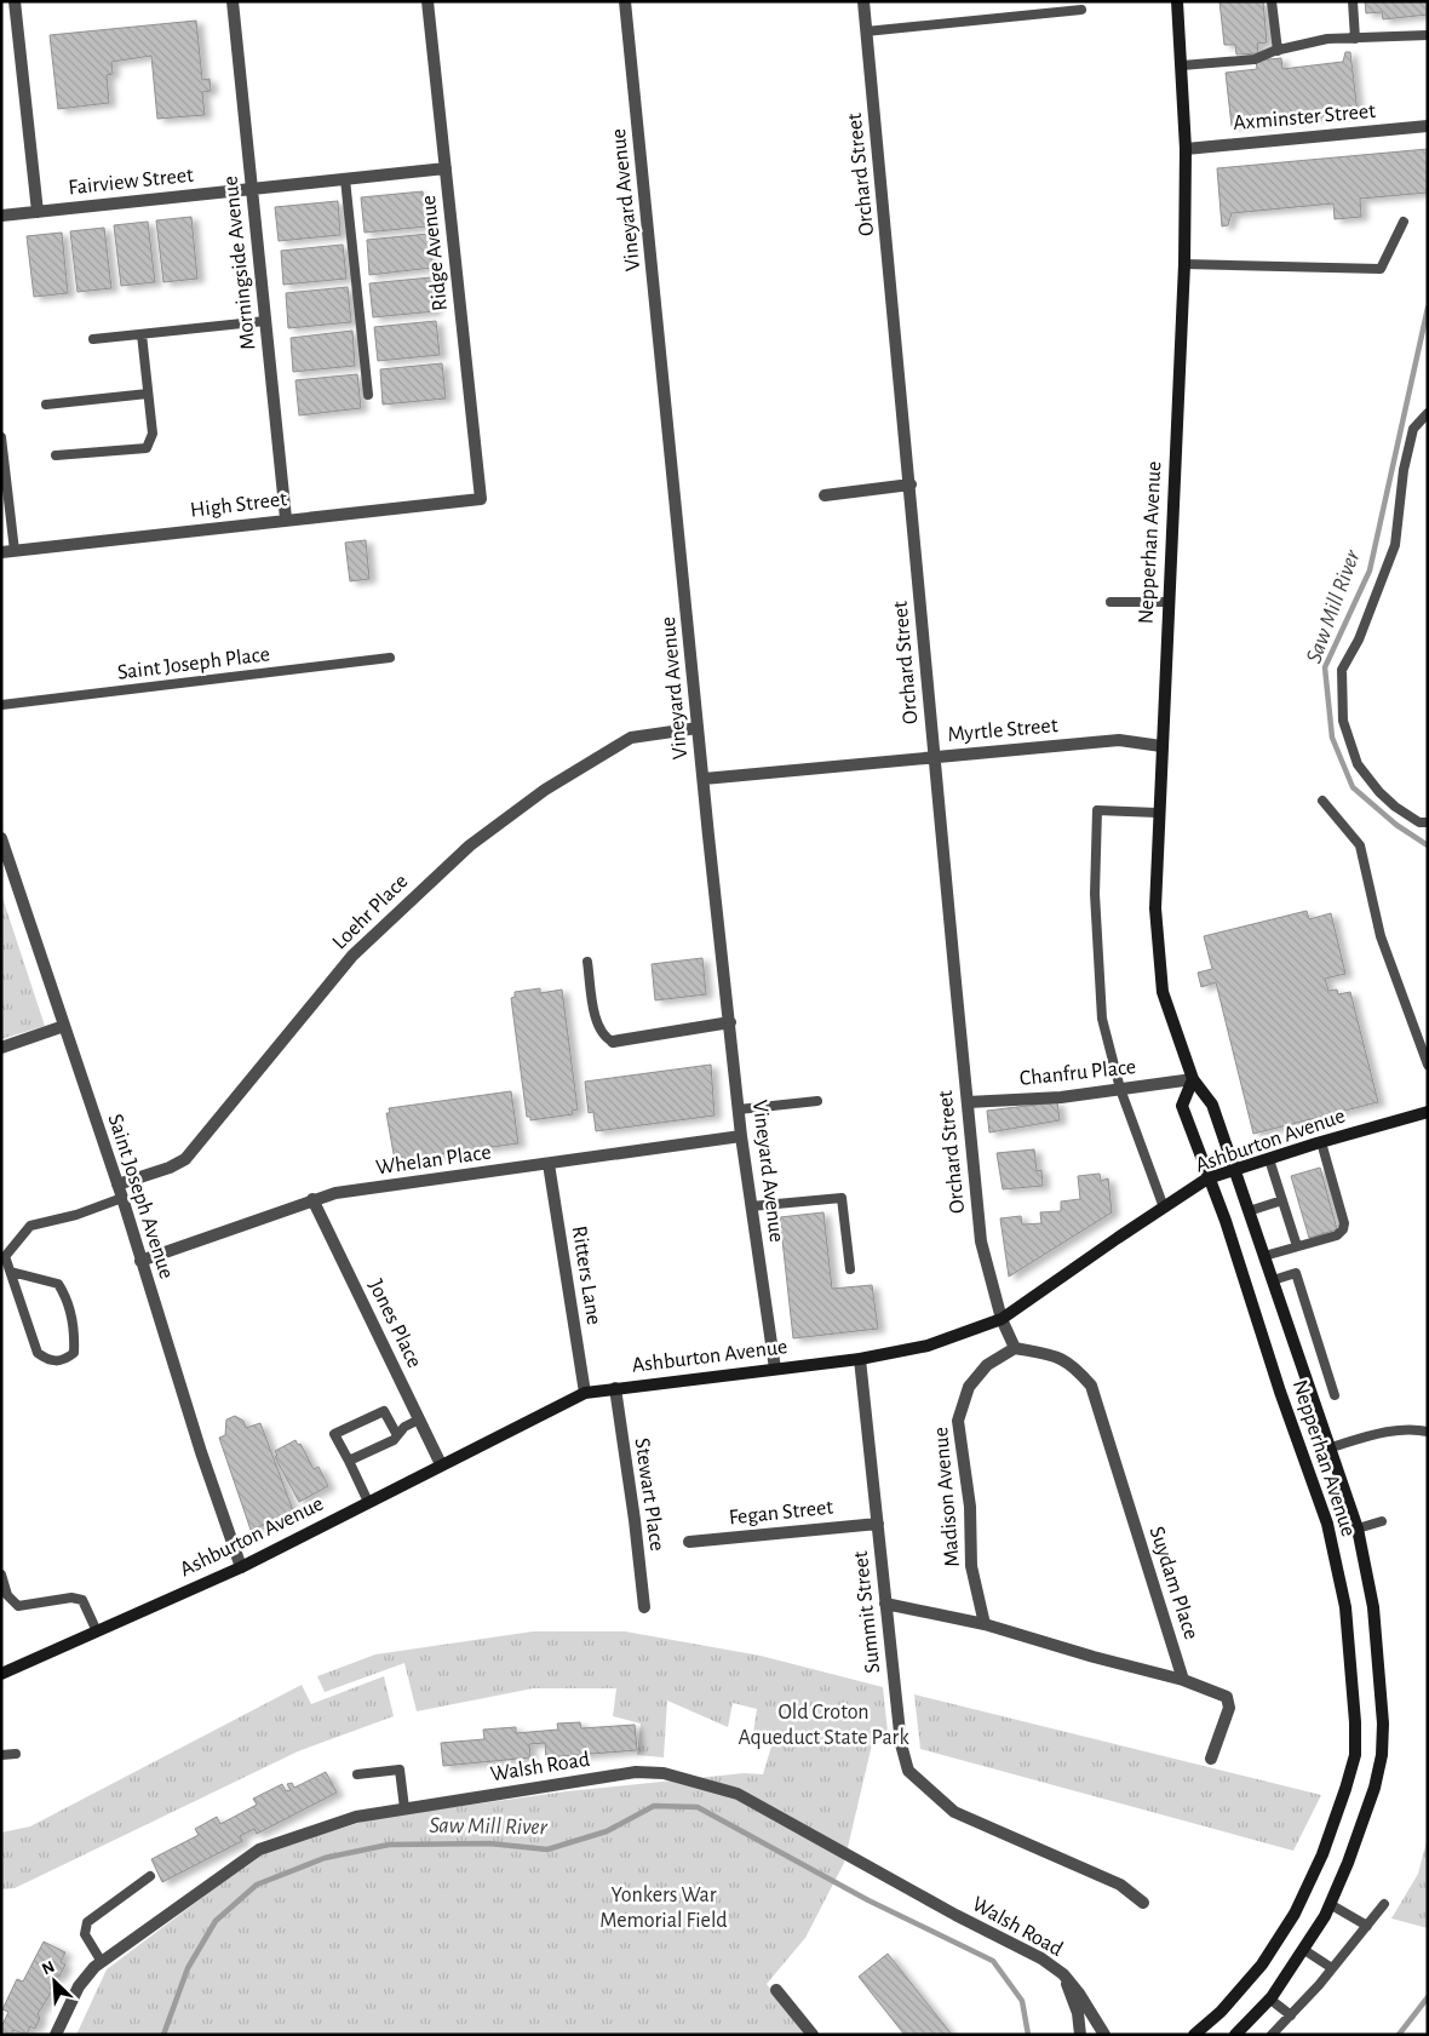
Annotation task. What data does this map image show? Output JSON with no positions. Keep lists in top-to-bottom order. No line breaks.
{"streets":{"main road":["Nepperhan Avenue","Ashburton Avenue"],"street":["Axminster Street","Orchard Street","Fairview Street","Vineyard Avenue","Ridge Avenue","Morningside Avenue","High Street","Myrtle Street","Loehr Place","Chanfru Place","Whelan Place","Saint Joseph Avenue","Ritters Lane","Jones Place","Stewart Place","Madison Avenue","Fegan Street","Suydam Place","Summit Street","Walsh Road"],"lane":["Saint Joseph Place"]},"crossings":[["Axminster Street","Nepperhan Avenue"],["Orchard Street","Myrtle Street"],["Orchard Street","Chanfru Place"],["Orchard Street","Ashburton Avenue"],["Fairview Street","Ridge Avenue"],["Fairview Street","Morningside Avenue"],["Vineyard Avenue","Myrtle Street"],["Vineyard Avenue","Loehr Place"],["Vineyard Avenue","Ashburton Avenue"],["Vineyard Avenue","Whelan Place"],["Ridge Avenue","High Street"],["Morningside Avenue","High Street"],["Nepperhan Avenue","Myrtle Street"],["Nepperhan Avenue","Chanfru Place"],["Nepperhan Avenue","Ashburton Avenue"],["Loehr Place","Saint Joseph Avenue"],["Ashburton Avenue","Saint Joseph Avenue"],["Ashburton Avenue","Ritters Lane"],["Ashburton Avenue","Jones Place"],["Ashburton Avenue","Stewart Place"],["Ashburton Avenue","Summit Street"],["Whelan Place","Saint Joseph Avenue"],["Whelan Place","Ritters Lane"],["Whelan Place","Jones Place"],["Madison Avenue","Suydam Place"],["Fegan Street","Summit Street"]],"water":["Saw Mill River"],"parks":["Old Croton Aqueduct State Park","Yonkers War Memorial Field"],"north":"top left"}
